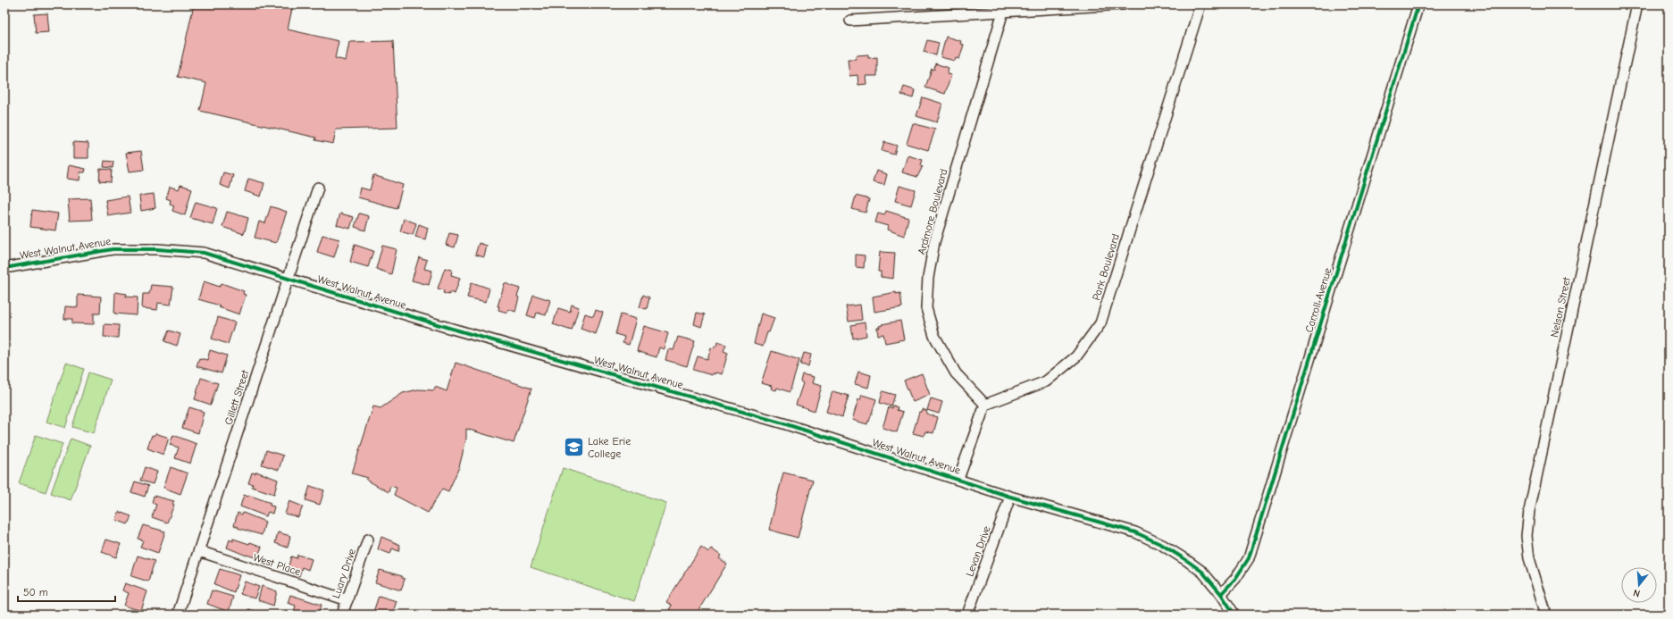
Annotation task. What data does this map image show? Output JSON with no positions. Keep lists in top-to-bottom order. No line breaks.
{"streets":{"street":["Ardmore Boulevard","West Walnut Avenue","Park Boulevard","Carroll Avenue","Nelson Street","Gillett Street","Levan Drive","West Place","Luary Drive"]},"crossings":[["Ardmore Boulevard","Park Boulevard"],["West Walnut Avenue","Carroll Avenue"],["West Walnut Avenue","Gillett Street"],["West Walnut Avenue","Levan Drive"],["Gillett Street","West Place"],["West Place","Luary Drive"]],"places":{"school or university":["Lake Erie College"]},"scale_bar":"50 m","north":"bottom"}
